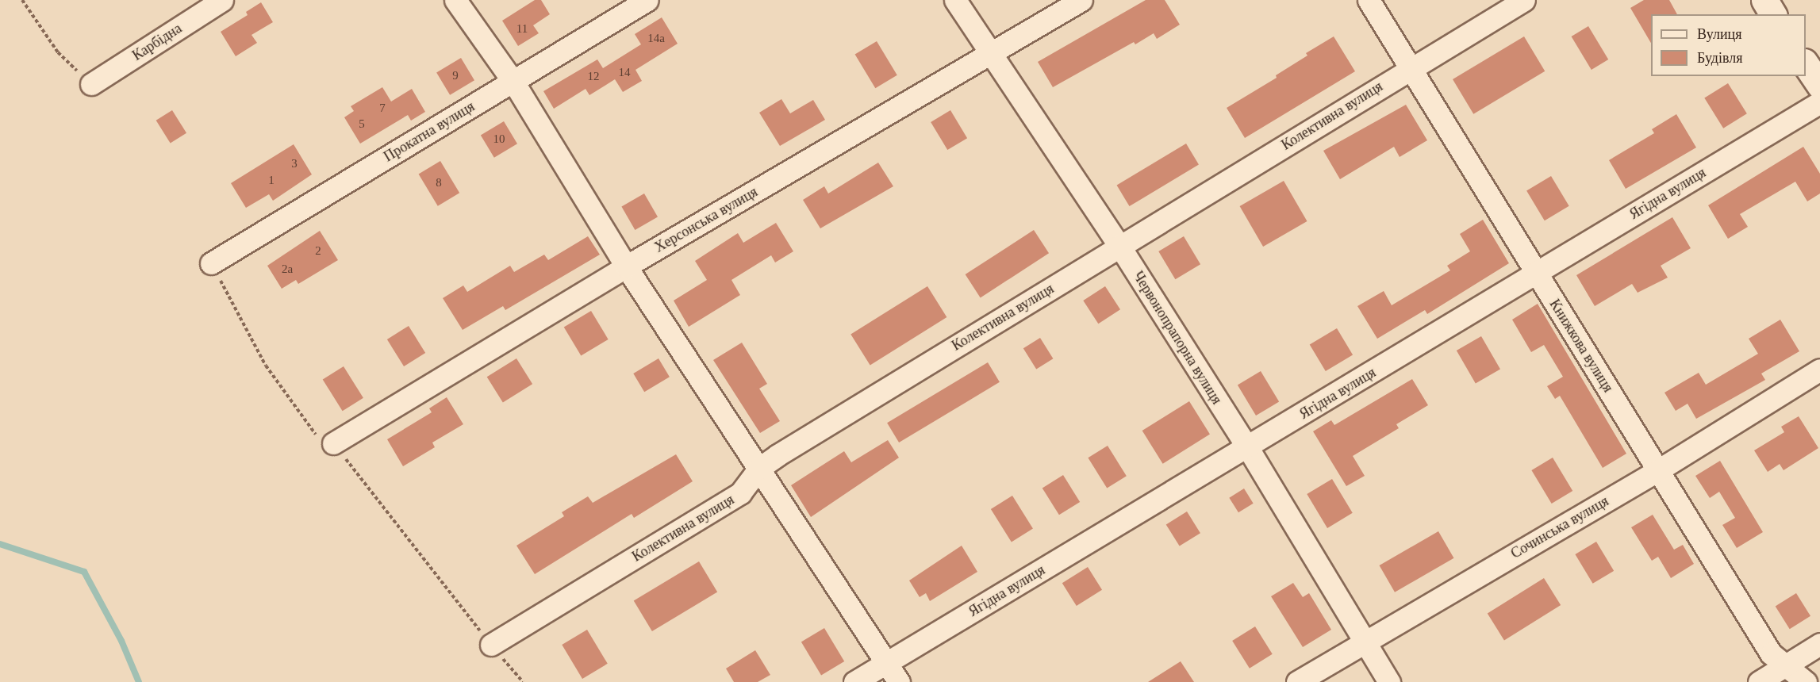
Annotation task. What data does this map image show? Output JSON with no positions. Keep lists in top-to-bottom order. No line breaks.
{"streets":{"street":["Карбідна","Колективна вулиця","Прокатна вулиця","Ягідна вулиця","Херсонська вулиця","Червонопрапорна вулиця","Книжкова вулиця","Сочинська вулиця"]},"crossings":[["Колективна вулиця","Червонопрапорна вулиця"],["Колективна вулиця","Книжкова вулиця"],["Ягідна вулиця","Червонопрапорна вулиця"],["Ягідна вулиця","Книжкова вулиця"],["Херсонська вулиця","Червонопрапорна вулиця"],["Червонопрапорна вулиця","Сочинська вулиця"],["Книжкова вулиця","Сочинська вулиця"]],"house_numbers":["11","14а","14","9","12","7","5","10","3","1","8","2","2а"],"legend":["Вулиця","Будівля"]}
